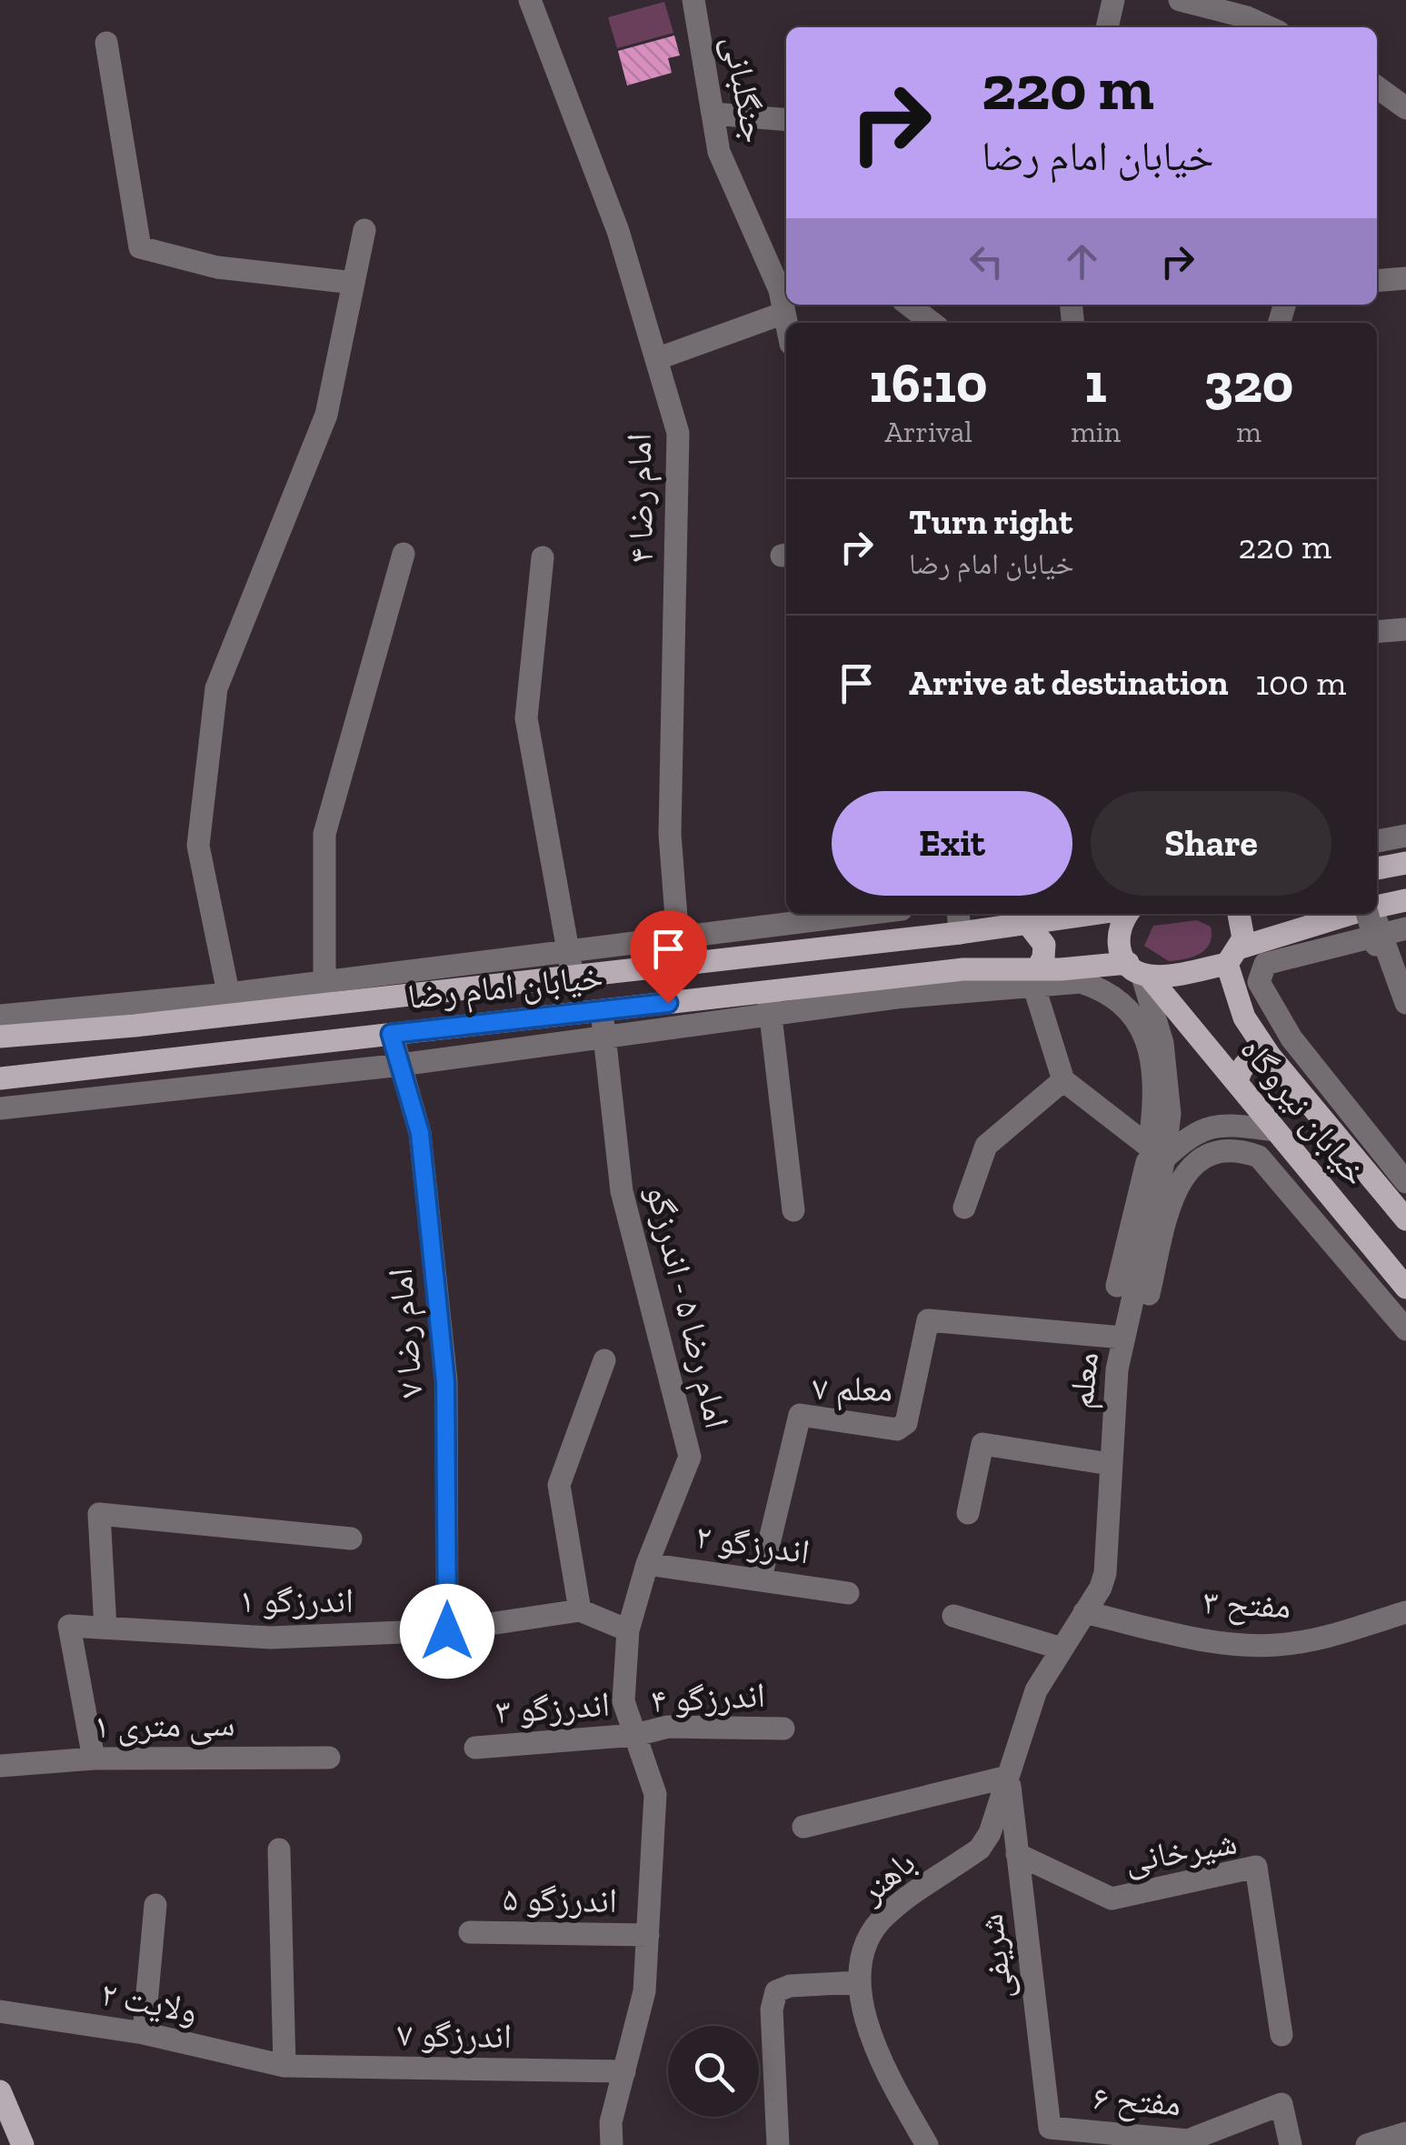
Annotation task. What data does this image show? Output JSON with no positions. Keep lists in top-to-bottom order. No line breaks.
{"streets":{"main road":["خیابان امام رضا","خیابان نیروگاه"],"street":["جنگلبانی","امام رضا ۴","امام رضا ۵ - اندرزگو","امام رضا ۷","معلم","معلم ۷","اندرزگو ۲","اندرزگو ۱","مفتح ۳","اندرزگو ۴","اندرزگو ۳","سی متری ۱","شیرخانی","باهنر","اندرزگو ۵","شریفی","ولایت ۲","اندرزگو ۷","مفتح ۶"]},"crossings":[["امام رضا ۴","خیابان امام رضا"],["خیابان امام رضا","خیابان نیروگاه"],["خیابان امام رضا","امام رضا ۵ - اندرزگو"],["خیابان امام رضا","امام رضا ۷"],["خیابان امام رضا","معلم"],["خیابان نیروگاه","معلم"],["امام رضا ۵ - اندرزگو","اندرزگو ۲"],["امام رضا ۵ - اندرزگو","اندرزگو ۴"],["امام رضا ۵ - اندرزگو","اندرزگو ۳"],["امام رضا ۵ - اندرزگو","اندرزگو ۵"],["امام رضا ۵ - اندرزگو","اندرزگو ۷"],["امام رضا ۷","اندرزگو ۱"],["معلم","معلم ۷"],["معلم","مفتح ۳"],["معلم","باهنر"],["معلم","شریفی"],["معلم ۷","اندرزگو ۲"],["اندرزگو ۱","سی متری ۱"],["اندرزگو ۴","اندرزگو ۳"],["شیرخانی","شریفی"],["باهنر","شریفی"],["شریفی","مفتح ۶"],["ولایت ۲","اندرزگو ۷"]],"page":{"turn":["220 m","خیابان امام رضا"],"eta":["16:10","Arrival","1","min","320","m"],"list":[{"name":"Turn right","note":"خیابان امام رضا","value":"220 m"},{"name":"Arrive at destination","value":"100 m"}],"buttons":["Exit","Share"]}}
